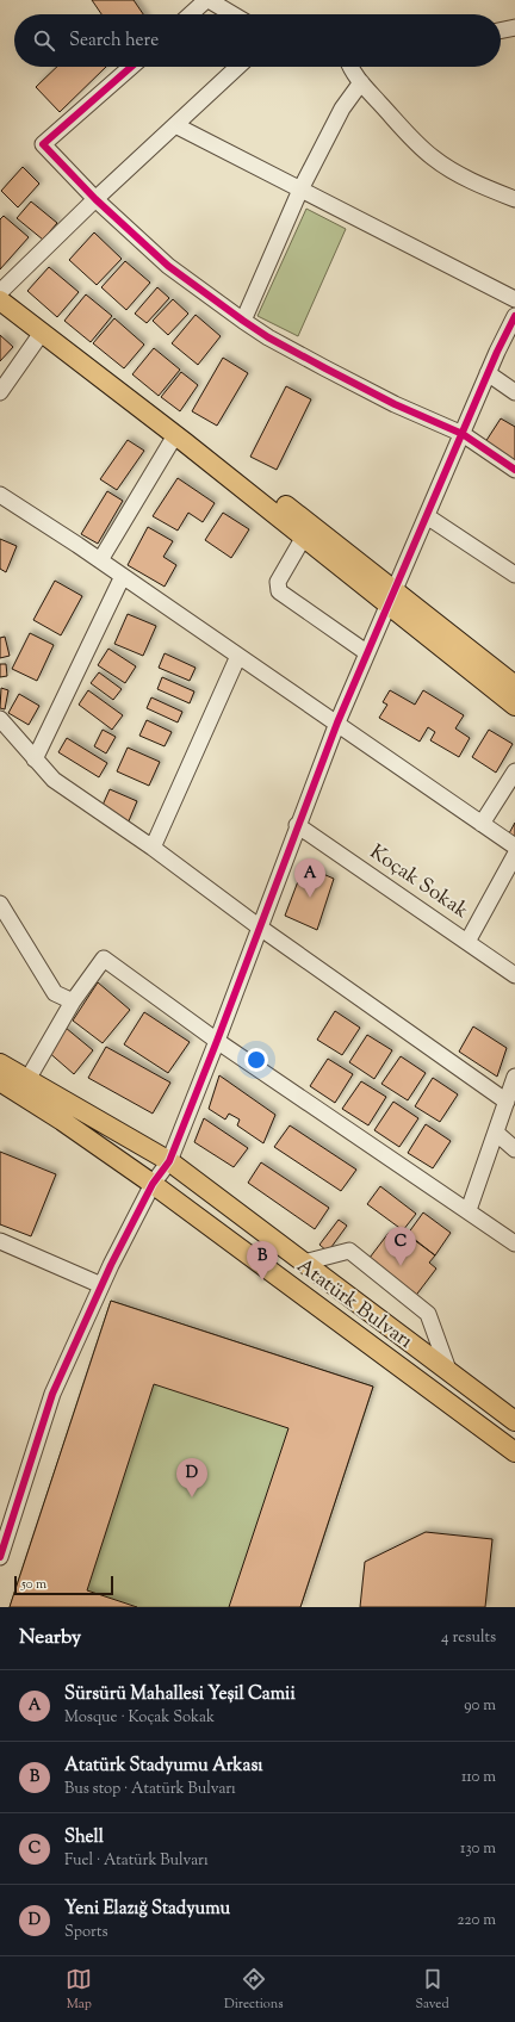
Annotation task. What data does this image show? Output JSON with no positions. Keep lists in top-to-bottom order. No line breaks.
{"streets":{"main road":["Atatürk Bulvarı"],"street":["Koçak Sokak"]},"scale_bar":"50 m","page":{"search":"Search here","pins":["A","C","B","D"],"scale":"50 m","heading":["Nearby","4 results"],"list":[{"mark":"A","name":"Sürsürü Mahallesi Yeşil Camii","note":"Mosque · Koçak Sokak","value":"90 m"},{"mark":"B","name":"Atatürk Stadyumu Arkası","note":"Bus stop · Atatürk Bulvarı","value":"110 m"},{"mark":"C","name":"Shell","note":"Fuel · Atatürk Bulvarı","value":"130 m"},{"mark":"D","name":"Yeni Elazığ Stadyumu","note":"Sports","value":"220 m"}],"nav":["Map","Directions","Saved"]}}
